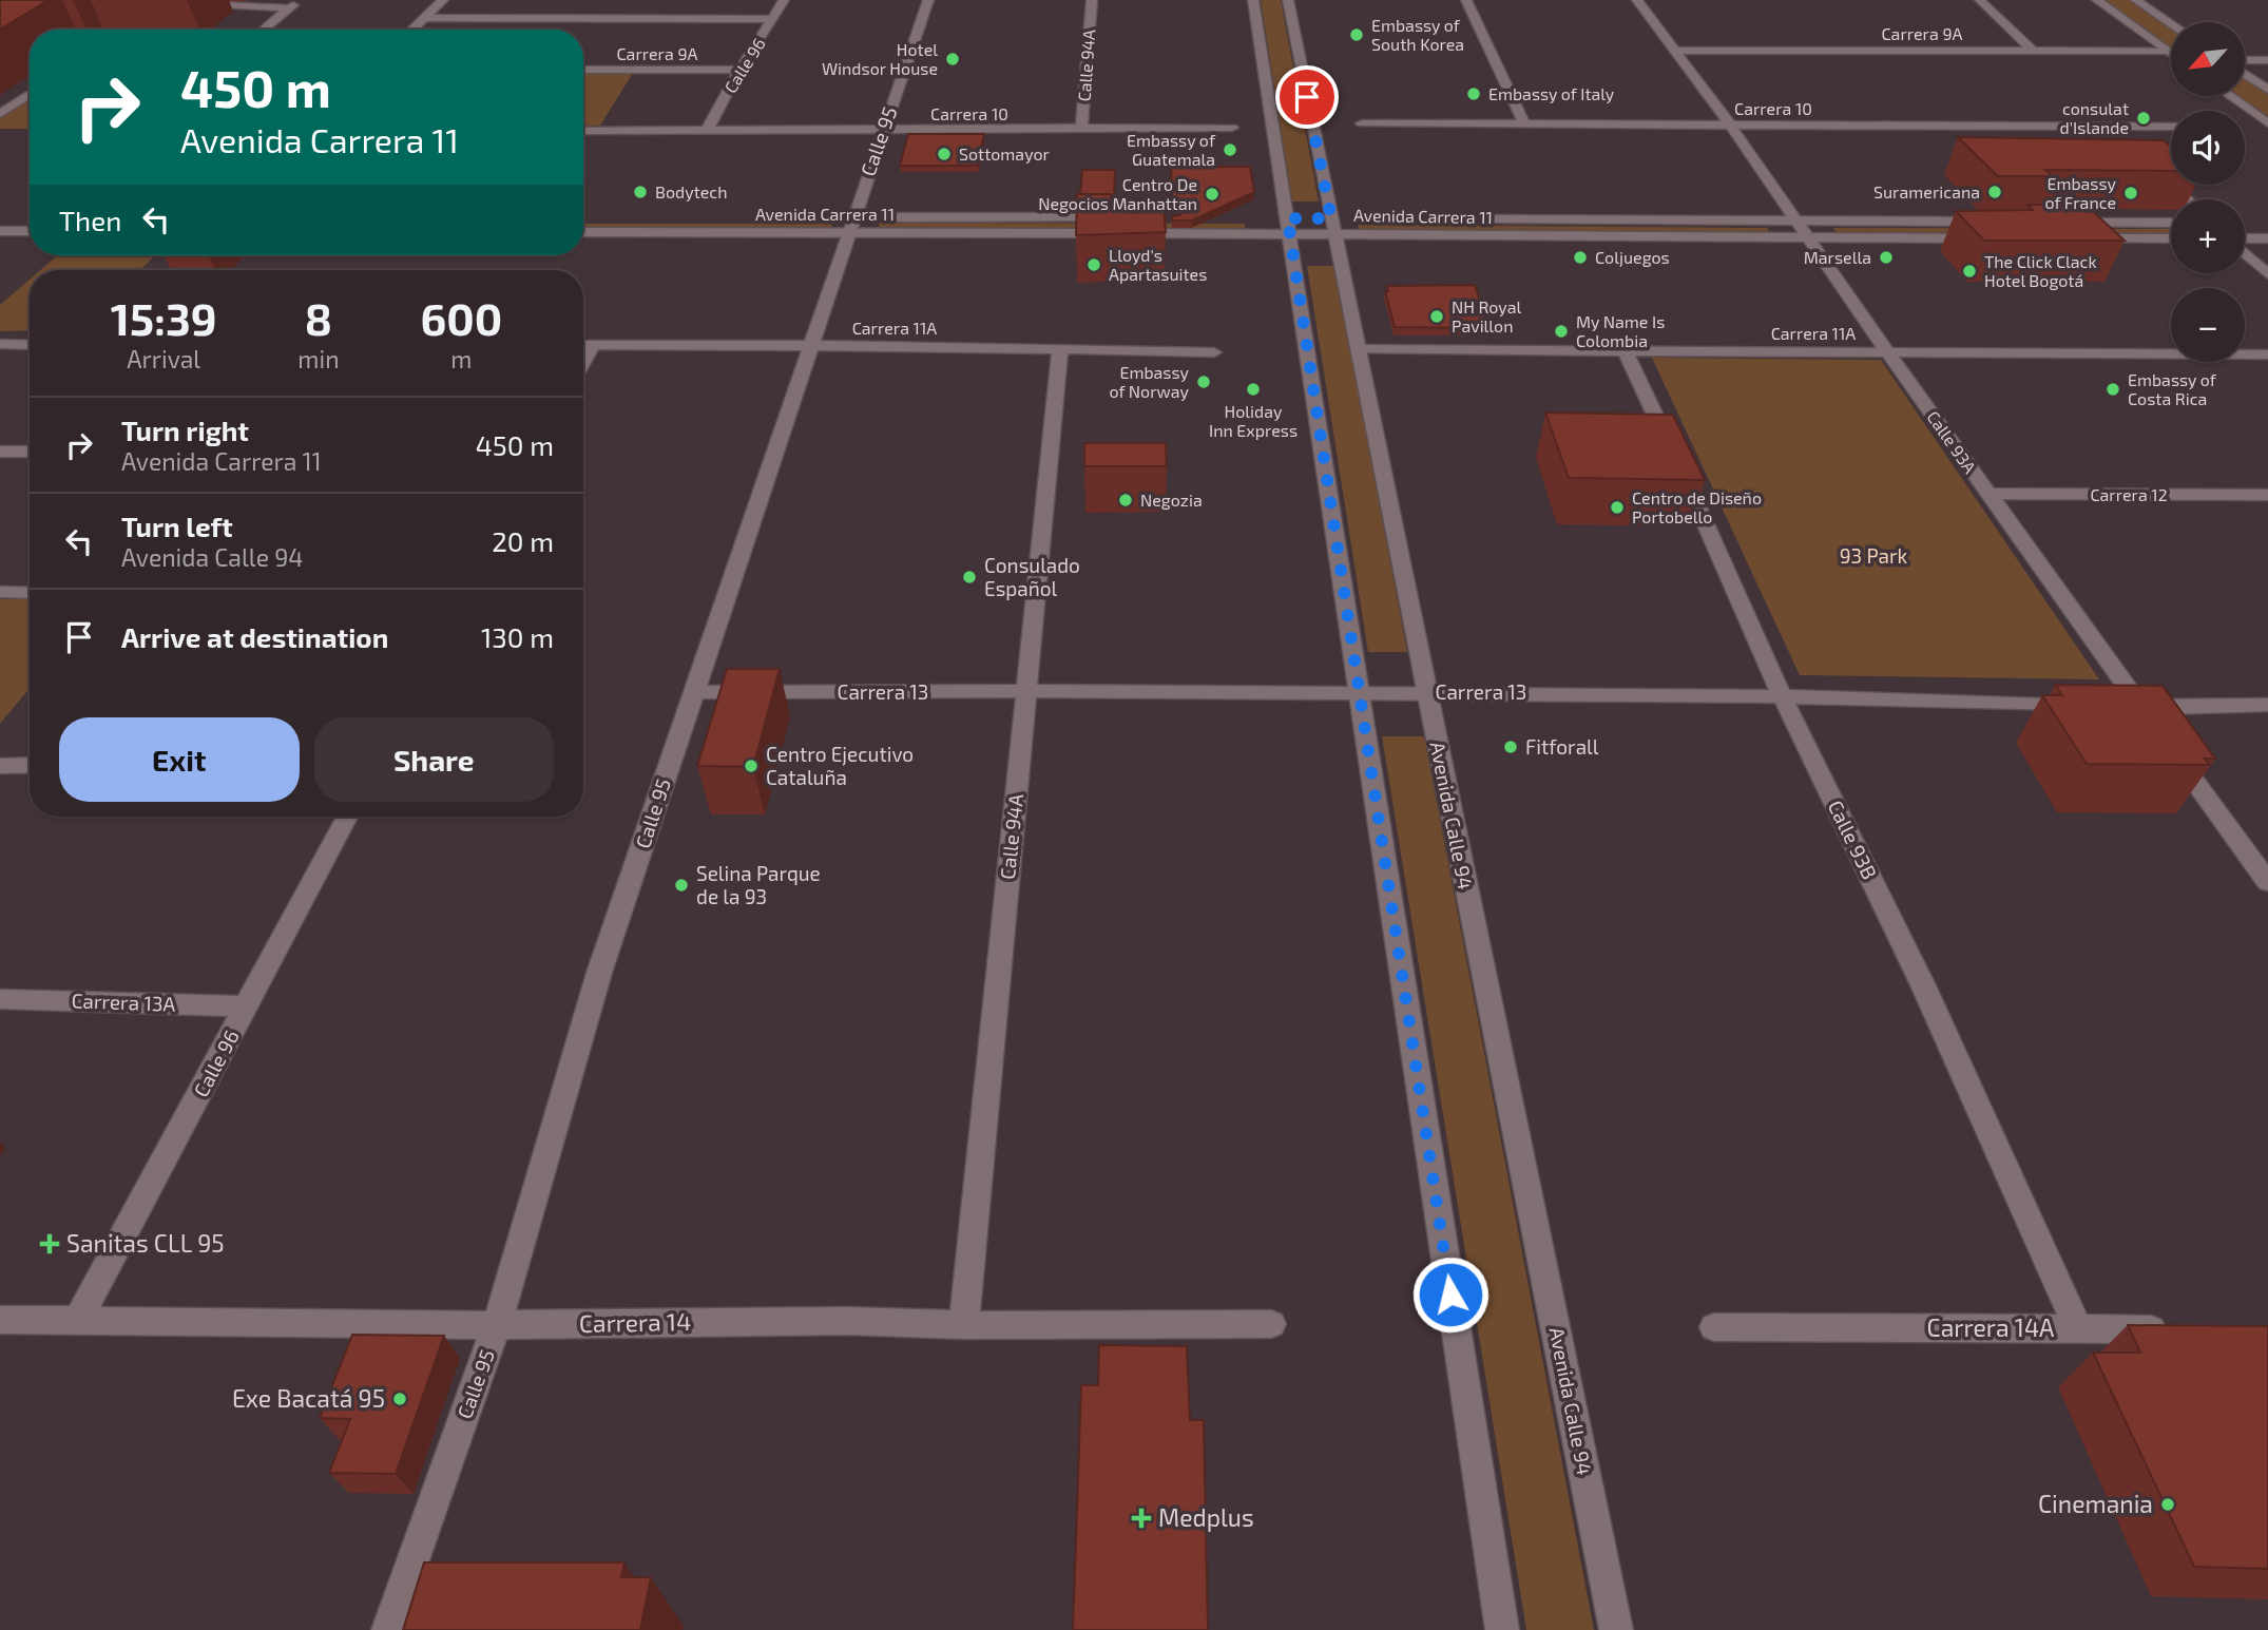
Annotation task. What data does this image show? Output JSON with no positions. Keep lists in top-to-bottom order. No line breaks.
{"streets":{"street":["Carrera 9A","Calle 96","Calle 94A","Carrera 10","Calle 95","Avenida Carrera 11","Carrera 11A","Calle 93A","Carrera 12","Carrera 13","Avenida Calle 94","Calle 93B","Carrera 13A","Carrera 14","Carrera 14A"]},"crossings":[["Carrera 9A","Calle 96"],["Carrera 9A","Calle 93A"],["Calle 96","Carrera 10"],["Calle 96","Carrera 13A"],["Calle 96","Carrera 14"],["Calle 94A","Carrera 10"],["Calle 94A","Carrera 11A"],["Calle 94A","Carrera 13"],["Calle 94A","Carrera 14"],["Carrera 10","Calle 95"],["Carrera 10","Calle 93A"],["Calle 95","Avenida Carrera 11"],["Calle 95","Carrera 11A"],["Calle 95","Carrera 13"],["Calle 95","Carrera 14"],["Avenida Carrera 11","Calle 93A"],["Avenida Carrera 11","Avenida Calle 94"],["Carrera 11A","Calle 93A"],["Carrera 11A","Avenida Calle 94"],["Carrera 11A","Calle 93B"],["Calle 93A","Carrera 12"],["Carrera 13","Avenida Calle 94"],["Carrera 13","Calle 93B"],["Calle 93B","Carrera 14A"]],"parks":["93 Park"],"places":{"other":["Embassy of South Korea","Hotel Windsor House","Embassy of Italy","consulat d'Islande","Embassy of Guatemala","Sottomayor","Bodytech","Suramericana","Embassy of France","Centro De Negocios Manhattan","Coljuegos","Marsella","Lloyd's Apartasuites","The Click Clack Hotel Bogotá","NH Royal Pavillon","My Name Is Colombia","Embassy of Norway","Holiday Inn Express","Embassy of Costa Rica","Negozia","Centro de Diseño Portobello","Consulado Español","Fitforall","Centro Ejecutivo Cataluña","Selina Parque de la 93","Exe Bacatá 95","Cinemania"],"health":["Sanitas CLL 95","Medplus"]},"north":"bottom left","page":{"map_buttons":["+","−"],"turn":["450 m","Avenida Carrera 11"],"then":"Then","eta":["15:39","Arrival","8","min","600","m"],"list":[{"name":"Turn right","note":"Avenida Carrera 11","value":"450 m"},{"name":"Turn left","note":"Avenida Calle 94","value":"20 m"},{"name":"Arrive at destination","value":"130 m"}],"buttons":["Exit","Share"]}}
